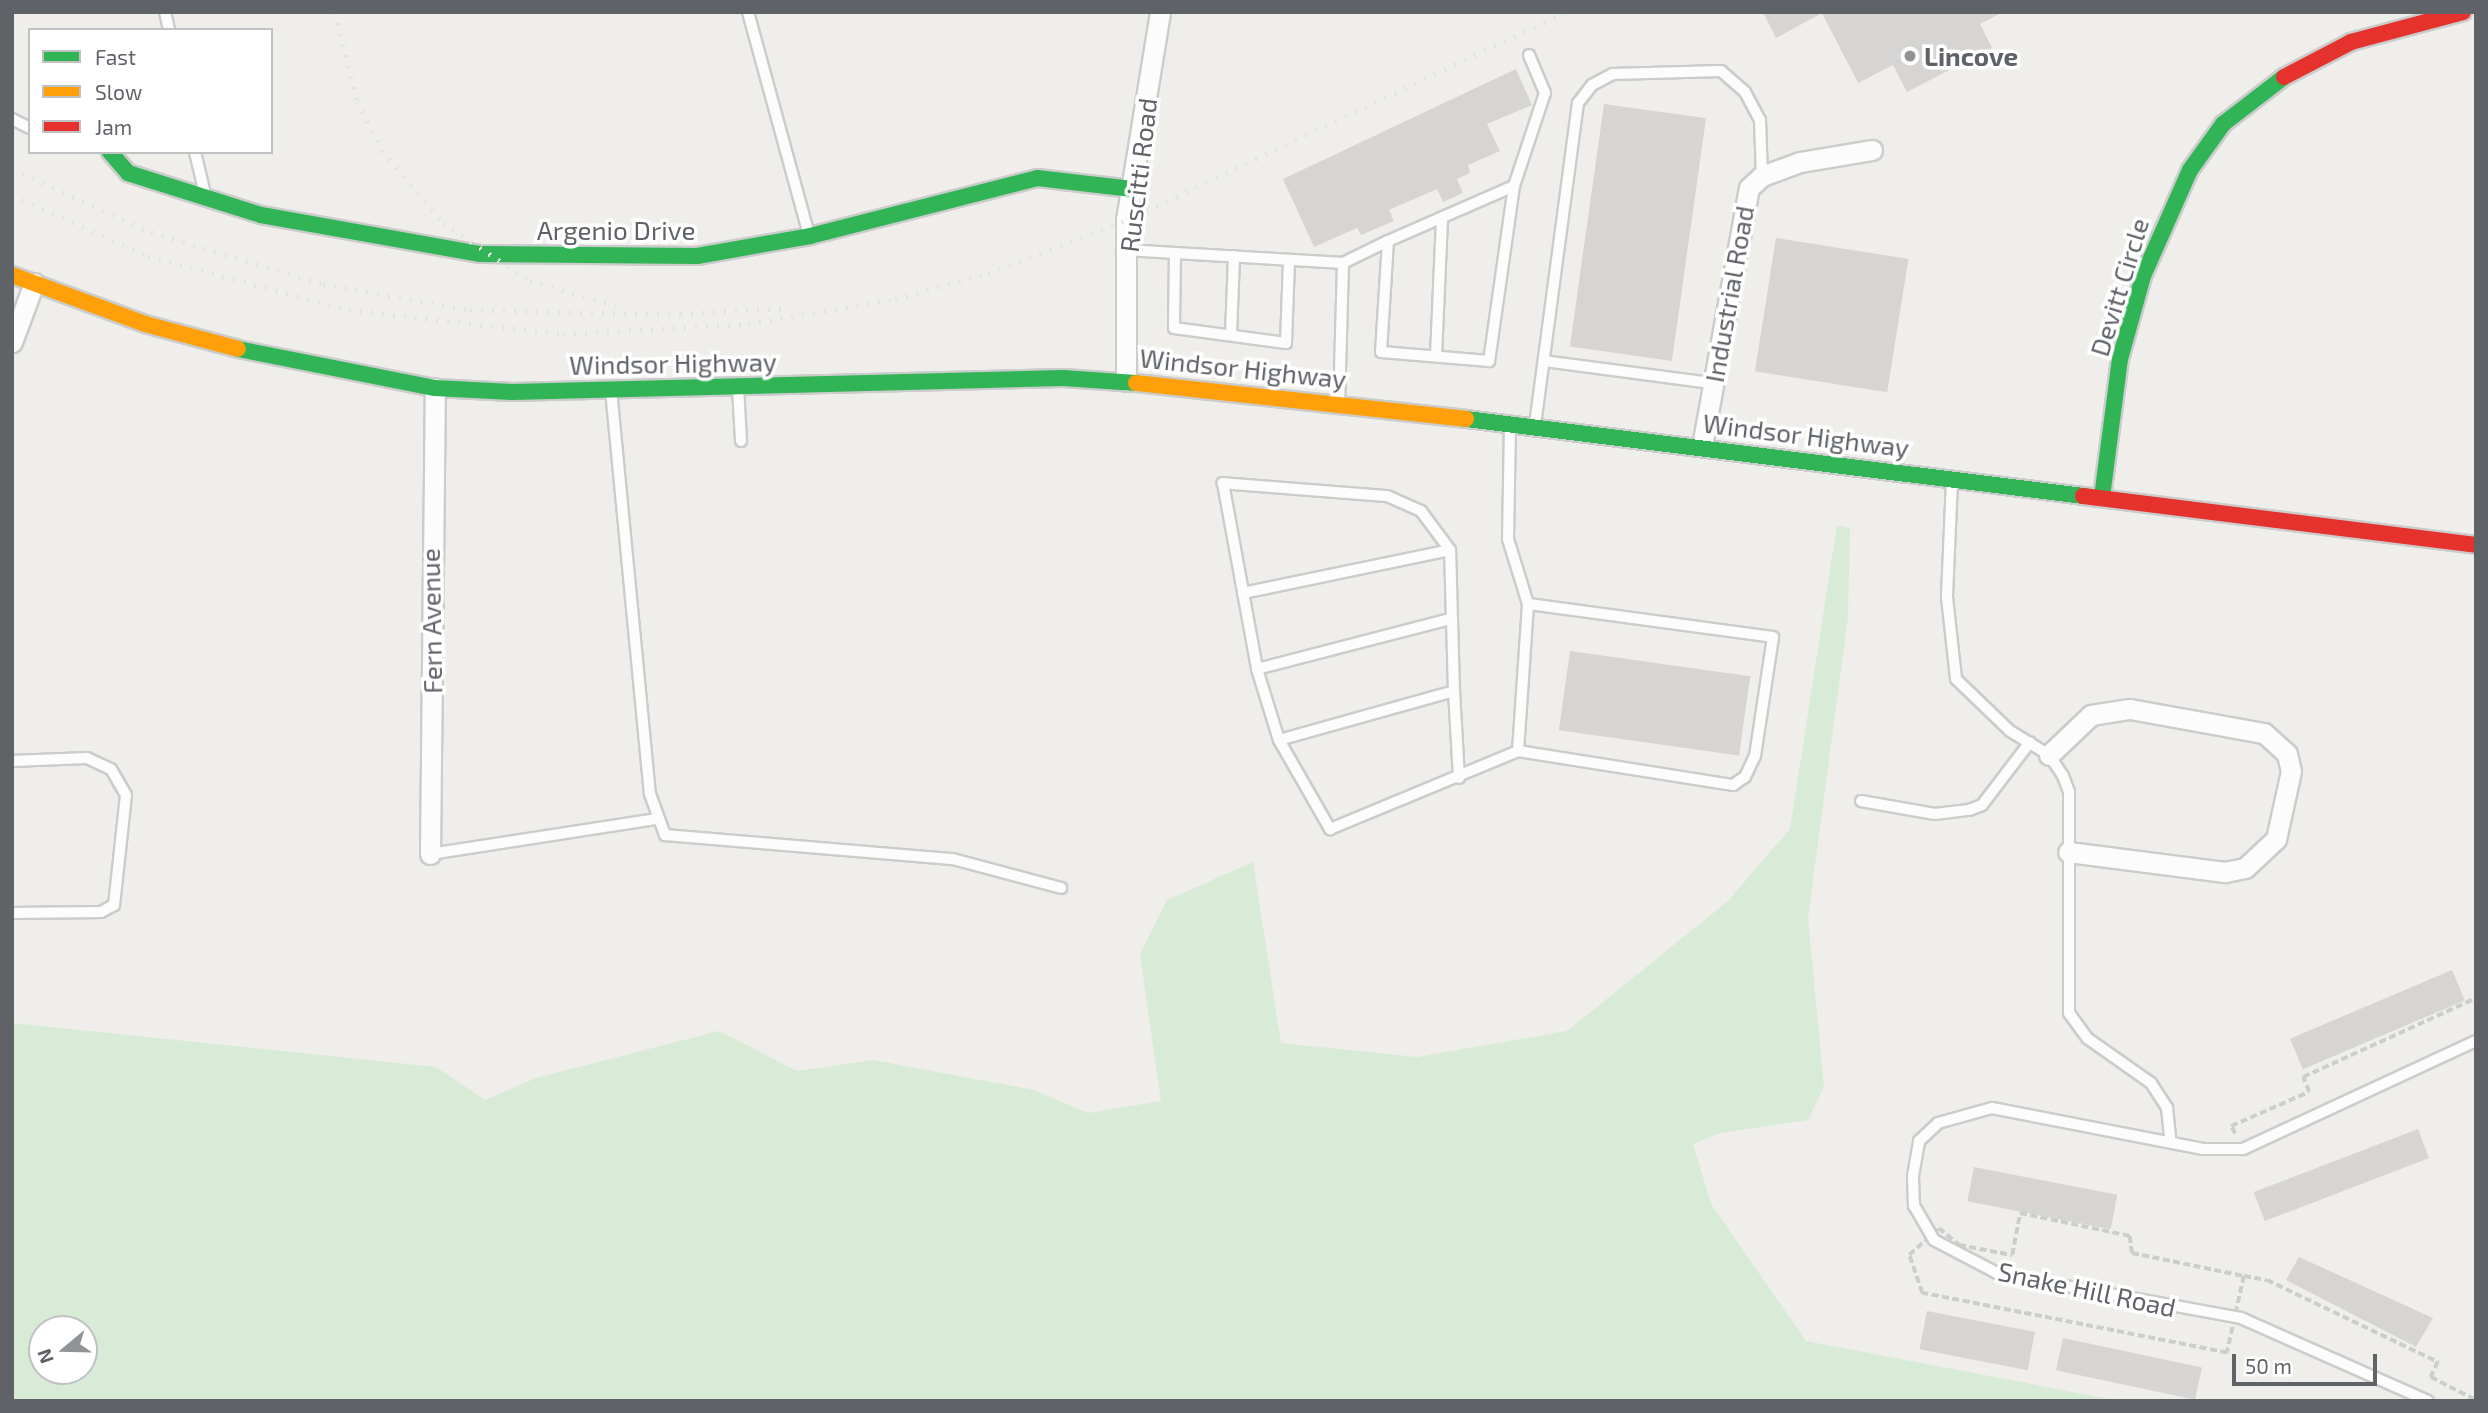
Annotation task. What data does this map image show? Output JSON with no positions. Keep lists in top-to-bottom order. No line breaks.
{"streets":{"main road":["Argenio Drive","Devitt Circle","Windsor Highway"],"street":["Ruscitti Road","Industrial Road","Fern Avenue"],"lane":["Snake Hill Road"]},"crossings":[["Ruscitti Road","Argenio Drive"],["Ruscitti Road","Windsor Highway"],["Devitt Circle","Windsor Highway"],["Industrial Road","Windsor Highway"],["Windsor Highway","Fern Avenue"]],"places":["Lincove"],"legend":["Fast","Slow","Jam"],"scale_bar":"50 m","north":"left"}
